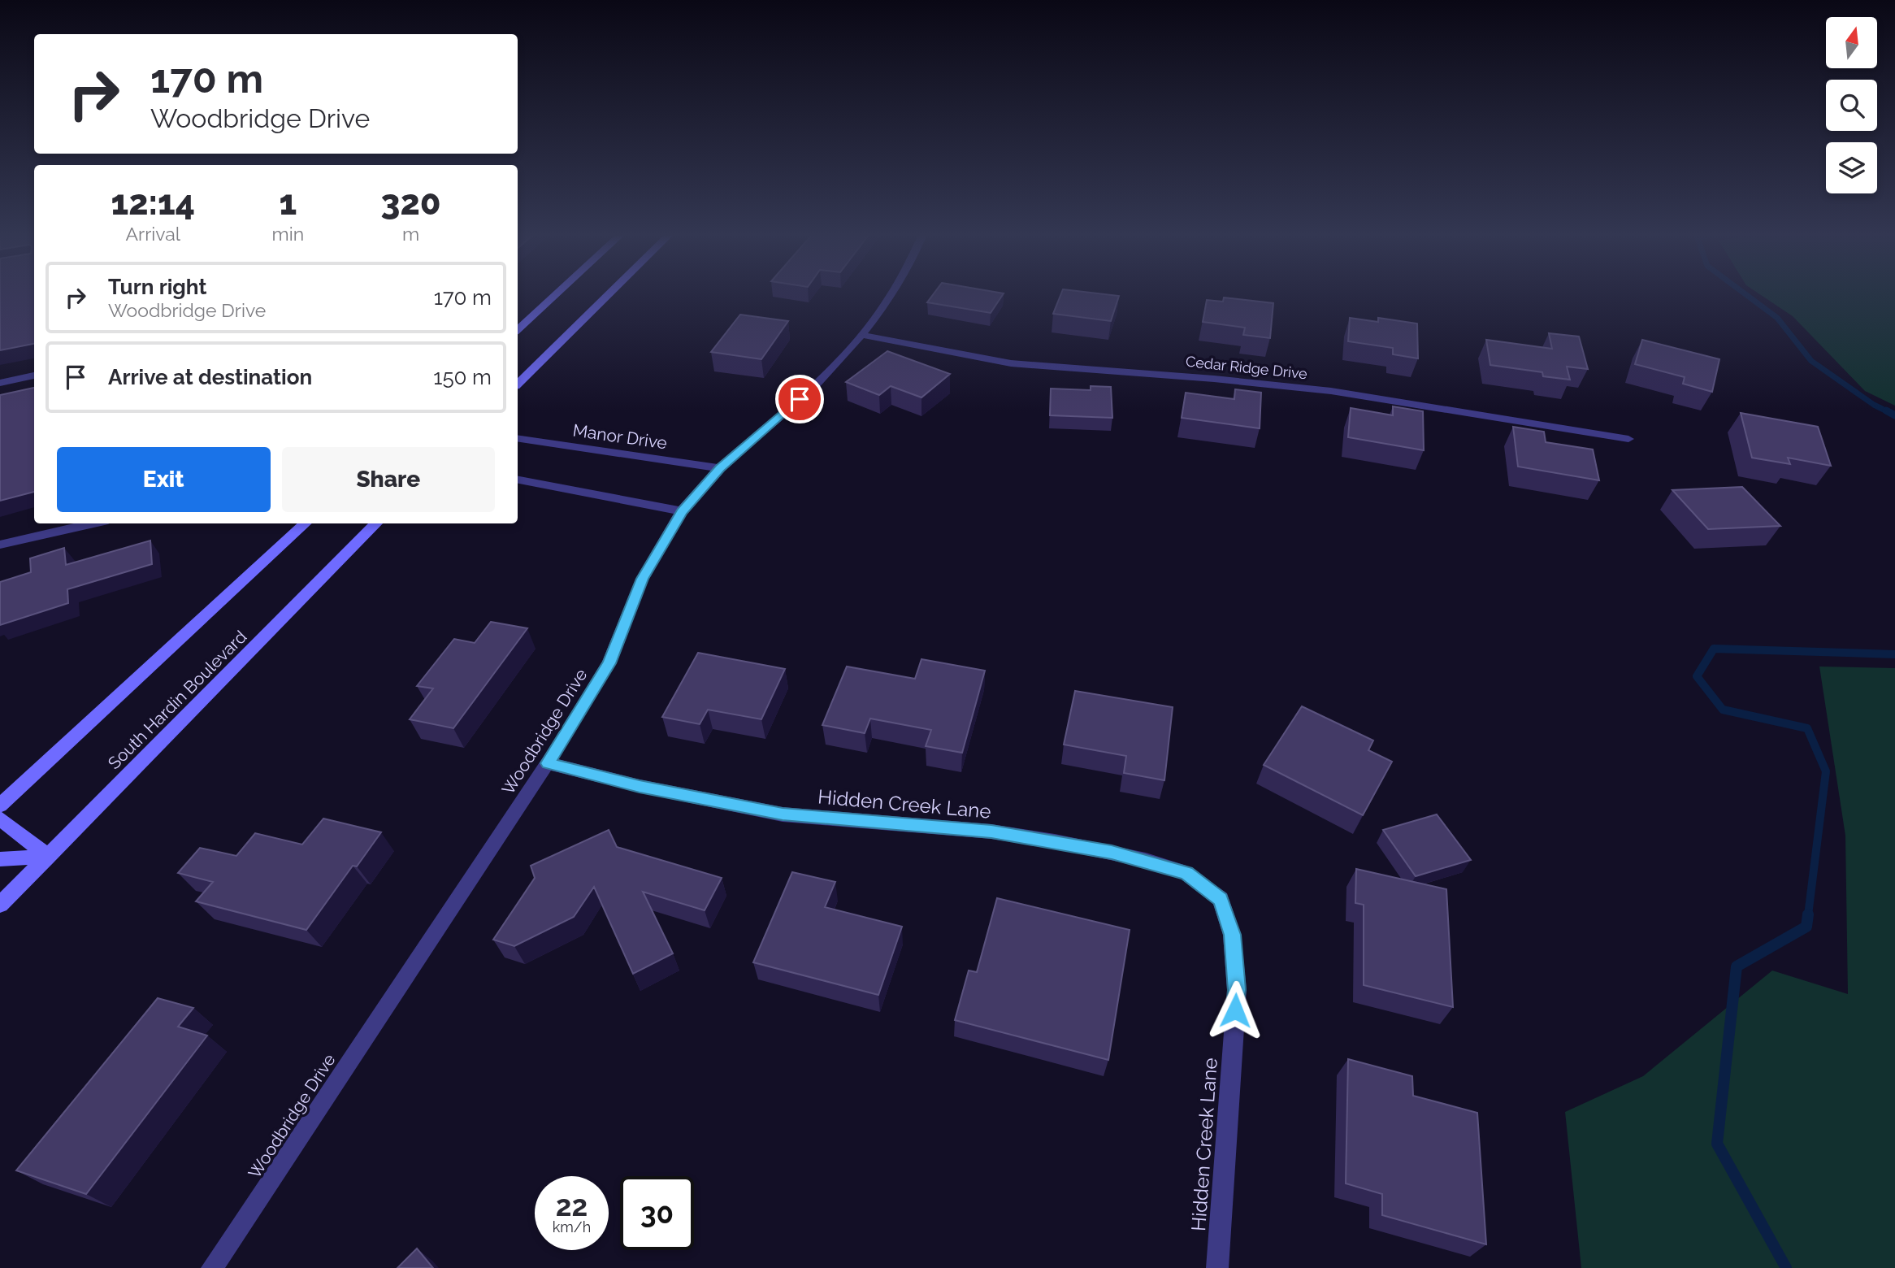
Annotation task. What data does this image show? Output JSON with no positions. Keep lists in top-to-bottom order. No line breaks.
{"streets":{"main road":["South Hardin Boulevard"],"street":["Cedar Ridge Drive","Manor Drive","Woodbridge Drive","Hidden Creek Lane"]},"crossings":[["Cedar Ridge Drive","Woodbridge Drive"],["Manor Drive","Woodbridge Drive"],["Woodbridge Drive","Hidden Creek Lane"]],"north":"top","page":{"turn":["170 m","Woodbridge Drive"],"eta":["12:14","Arrival","1","min","320","m"],"list":[{"name":"Turn right","note":"Woodbridge Drive","value":"170 m"},{"name":"Arrive at destination","value":"150 m"}],"buttons":["Exit","Share"],"speed":"22 km/h","limit":"30"}}
